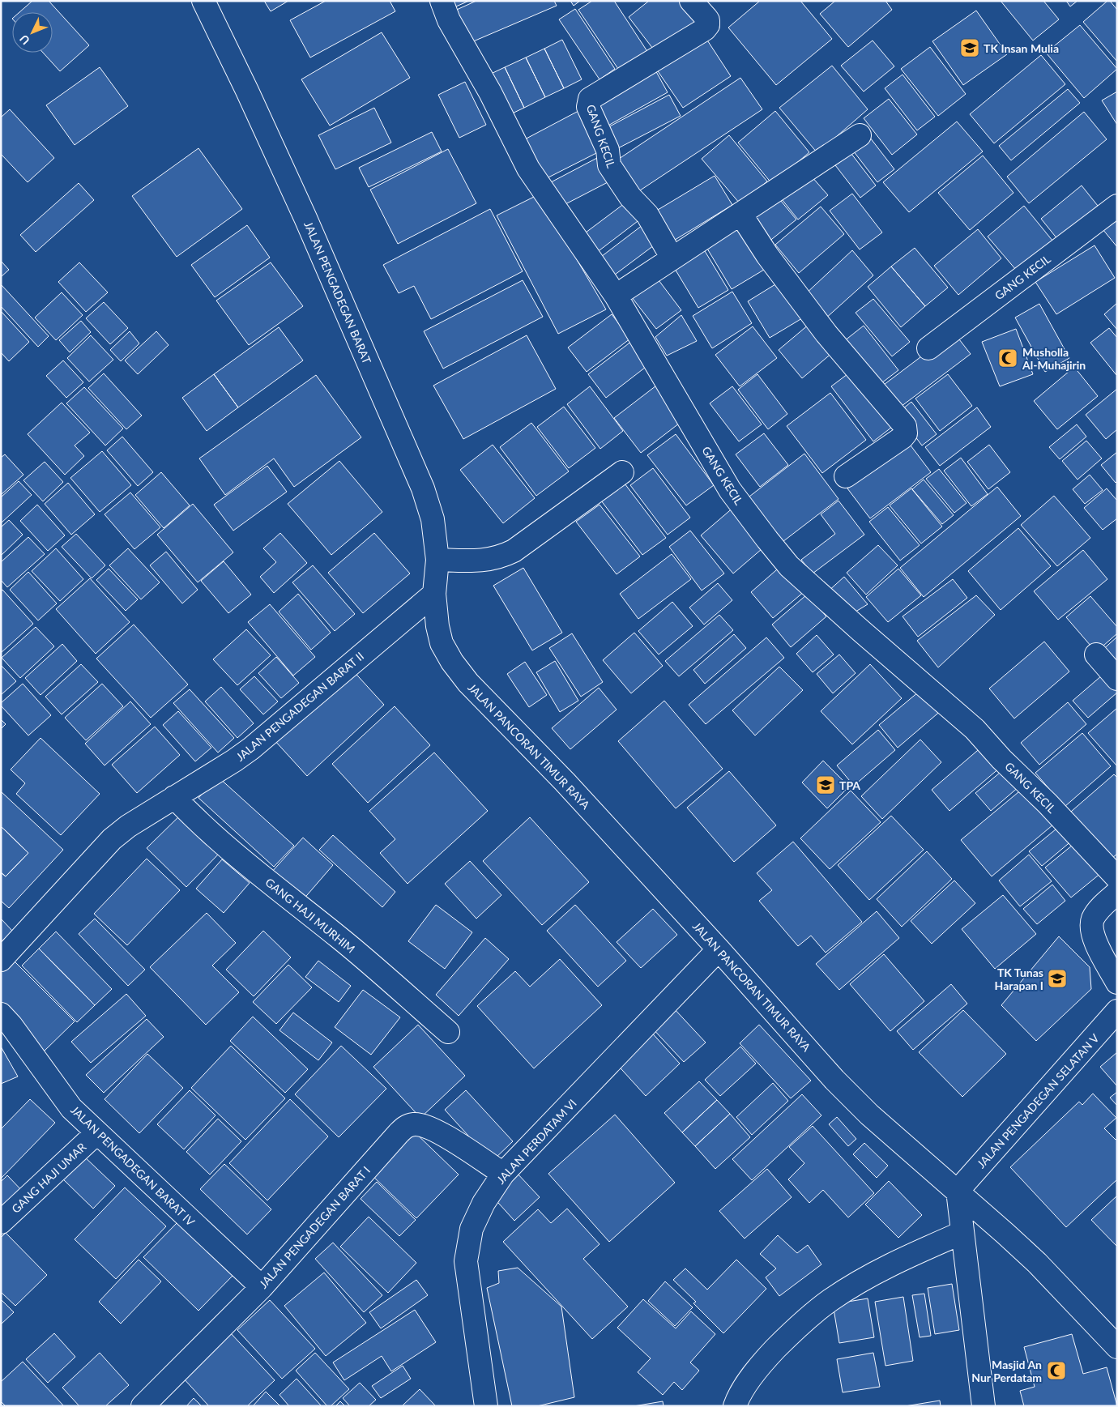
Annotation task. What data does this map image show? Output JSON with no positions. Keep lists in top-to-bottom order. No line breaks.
{"streets":{"street":["GANG KECIL","JALAN PENGADEGAN BARAT","JALAN PENGADEGAN BARAT II","JALAN PANCORAN TIMUR RAYA","GANG HAJI MURHIM","JALAN PENGADEGAN SELATAN V","JALAN PERDATAM VI","JALAN PENGADEGAN BARAT IV","GANG HAJI UMAR","JALAN PENGADEGAN BARAT I"]},"crossings":[["JALAN PENGADEGAN BARAT","JALAN PENGADEGAN BARAT II"],["JALAN PENGADEGAN BARAT","JALAN PANCORAN TIMUR RAYA"],["JALAN PENGADEGAN BARAT II","JALAN PANCORAN TIMUR RAYA"],["JALAN PENGADEGAN BARAT II","GANG HAJI MURHIM"],["JALAN PANCORAN TIMUR RAYA","JALAN PENGADEGAN SELATAN V"],["JALAN PANCORAN TIMUR RAYA","JALAN PERDATAM VI"],["JALAN PERDATAM VI","JALAN PENGADEGAN BARAT I"],["JALAN PENGADEGAN BARAT IV","GANG HAJI UMAR"],["JALAN PENGADEGAN BARAT IV","JALAN PENGADEGAN BARAT I"]],"places":{"school or university":["TK Insan Mulia","TPA","TK Tunas Harapan I"],"mosque":["Musholla Al-Muhajirin","Masjid An Nur Perdatam"]},"north":"bottom left"}
